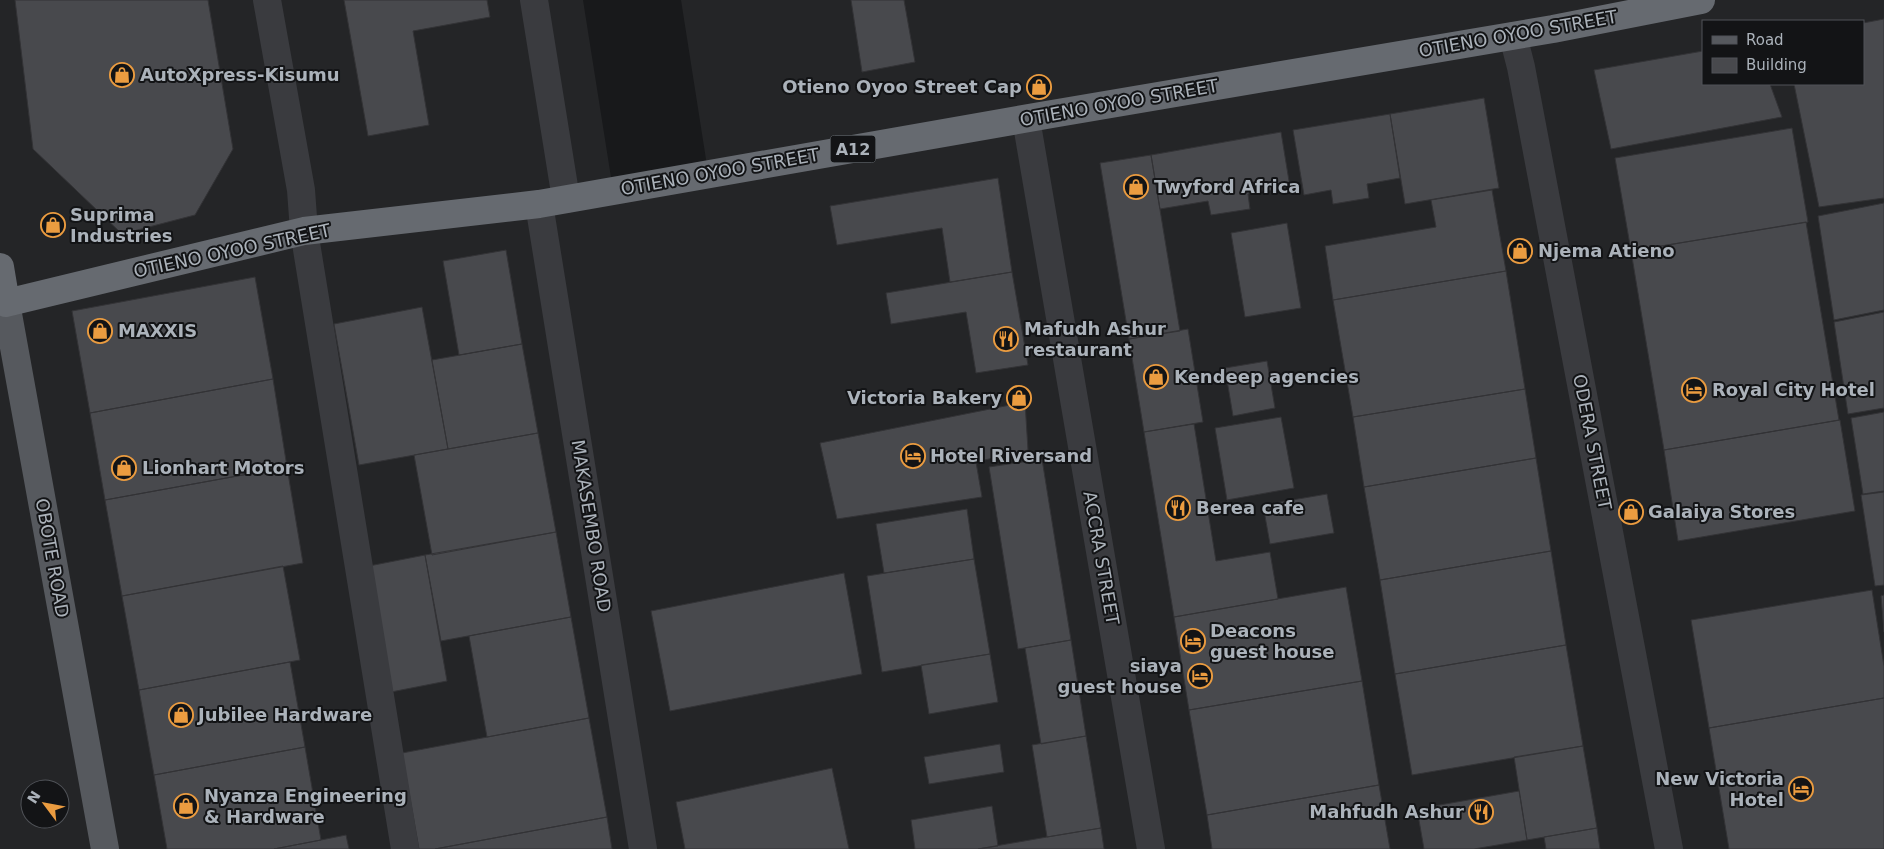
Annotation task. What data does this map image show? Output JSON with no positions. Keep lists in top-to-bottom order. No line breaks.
{"streets":{"highway":["OTIENO OYOO STREET","A12","OBOTE ROAD"],"street":["ODERA STREET","MAKASEMBO ROAD","ACCRA STREET"]},"crossings":[["OTIENO OYOO STREET","ODERA STREET"],["OTIENO OYOO STREET","MAKASEMBO ROAD"],["OTIENO OYOO STREET","OBOTE ROAD"],["OTIENO OYOO STREET","ACCRA STREET"]],"places":{"shop":["AutoXpress-Kisumu","Otieno Oyoo Street Cap","Twyford Africa","Suprima Industries","Njema Atieno","MAXXIS","Kendeep agencies","Victoria Bakery","Lionhart Motors","Galaiya Stores","Jubilee Hardware","Nyanza Engineering & Hardware"],"restaurant":["Mafudh Ashur restaurant","Berea cafe","Mahfudh Ashur"],"hotel":["Royal City Hotel","Hotel Riversand","Deacons guest house","siaya guest house","New Victoria Hotel"]},"legend":["Road","Building"],"north":"top left"}
